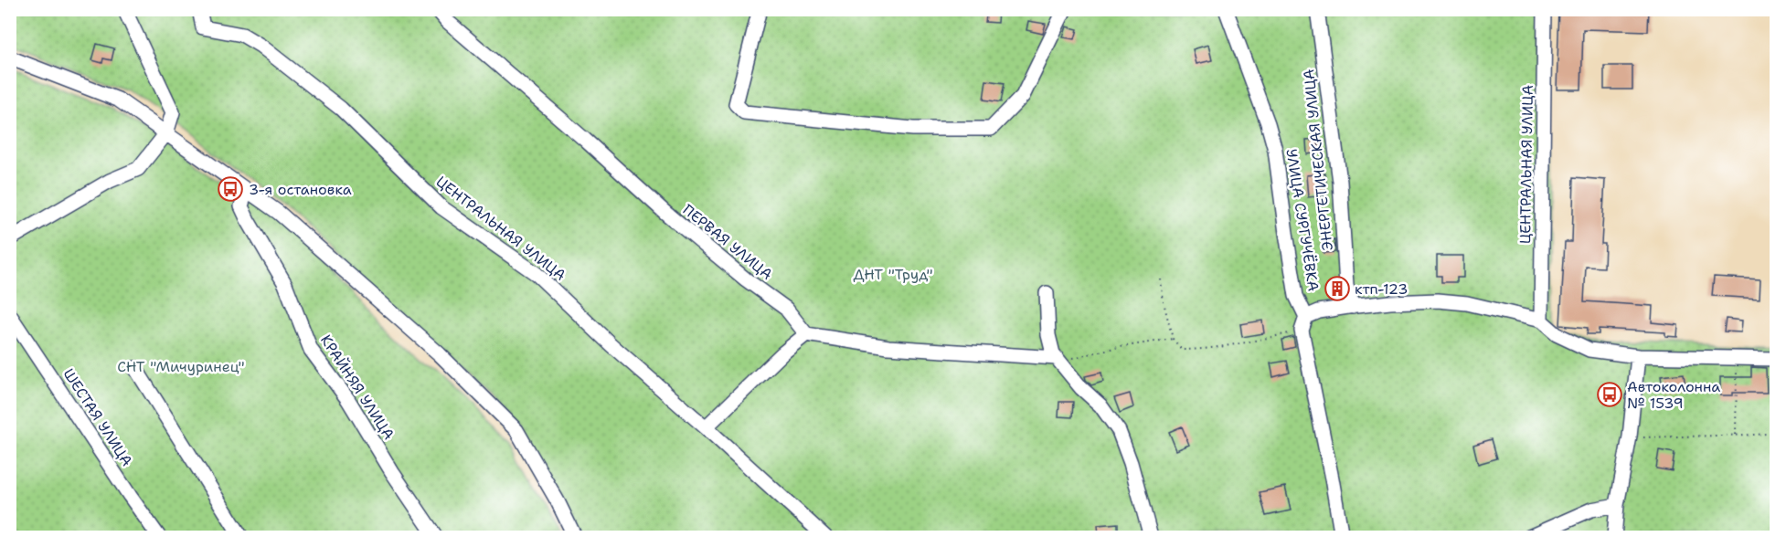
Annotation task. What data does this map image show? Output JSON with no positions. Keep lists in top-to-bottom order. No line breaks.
{"streets":{"street":["ЭНЕРГЕТИЧЕСКАЯ УЛИЦА","ЦЕНТРАЛЬНАЯ УЛИЦА","УЛИЦА СУРГУЧЁВКА","ПЕРВАЯ УЛИЦА","КРАЙНЯЯ УЛИЦА","ШЕСТАЯ УЛИЦА"]},"parks":["ДНТ \"Труд\"","СНТ \"Мичуринец\""],"places":{"bus stop":["3-я остановка","Автоколонна № 1539"],"building":["ктп-123"]}}
